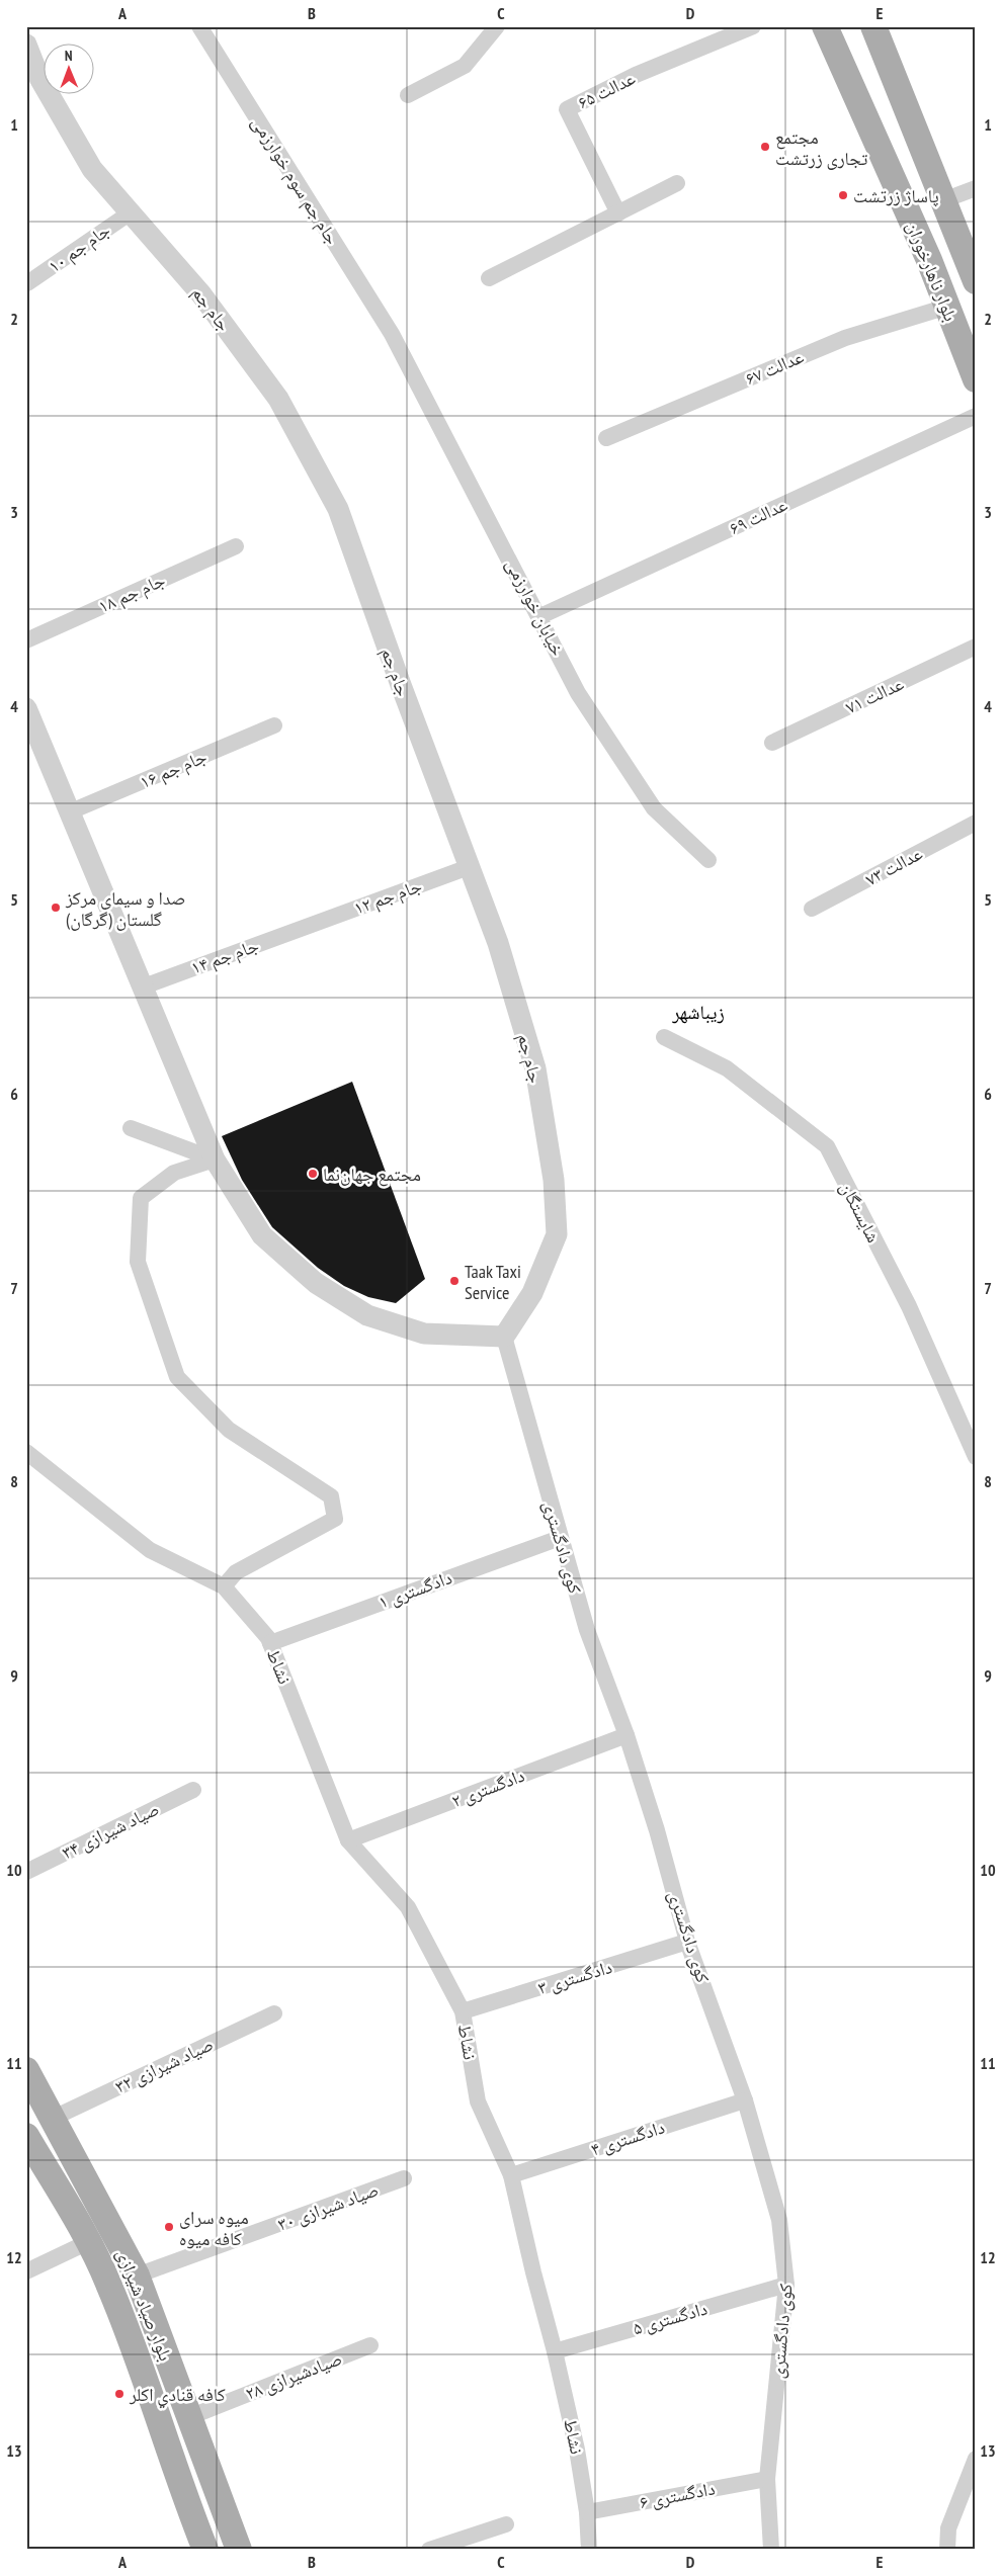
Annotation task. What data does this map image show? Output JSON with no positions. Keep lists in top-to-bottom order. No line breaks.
{"streets":{"main road":["بلوار ناهارخوران","بلوار صیاد شیرازی"],"street":["عدالت ۶۵","جام جم سوم خوارزمی","۱۰ جام جم","جام جم","عدالت ۶۷","عدالت ۶۹","۱۸ جام جم","خیابان خوارزمی","عدالت ۷۱","۱۶ جام جم","عدالت ۷۳","۱۲ جام جم","۱۴ جام جم","شایستگان","کوی دادگستری","دادگستری ۱","نشاط","دادگستری ۲","صیاد شیرازی ۳۴","دادگستری ۳","صیاد شیرازی ۳۲","دادگستری ۴","صیاد شیرازی ۳۰","دادگستری ۵","۲۸ صیادشیرازی","دادگستری ۶"]},"crossings":[["جام جم سوم خوارزمی","خیابان خوارزمی"],["۱۰ جام جم","جام جم"],["بلوار ناهارخوران","عدالت ۶۷"],["جام جم","۱۲ جام جم"],["جام جم","کوی دادگستری"],["عدالت ۶۹","خیابان خوارزمی"],["۱۲ جام جم","۱۴ جام جم"],["کوی دادگستری","دادگستری ۱"],["کوی دادگستری","دادگستری ۲"],["کوی دادگستری","دادگستری ۳"],["کوی دادگستری","دادگستری ۴"],["کوی دادگستری","دادگستری ۵"],["کوی دادگستری","دادگستری ۶"],["دادگستری ۱","نشاط"],["نشاط","دادگستری ۲"],["نشاط","دادگستری ۳"],["نشاط","دادگستری ۴"],["نشاط","دادگستری ۵"],["نشاط","دادگستری ۶"],["صیاد شیرازی ۳۲","بلوار صیاد شیرازی"],["صیاد شیرازی ۳۰","بلوار صیاد شیرازی"],["بلوار صیاد شیرازی","۲۸ صیادشیرازی"]],"districts":["زیباشهر"],"places":["مجتمع تجاری زرتشت","پاساژ زرتشت","صدا و سیمای مرکز گلستان (گرگان)","مجتمع جهان‌نما","Taak Taxi Service","میوه سرای کافه میوه","كافه قنادي اكلر"],"north":"top","grid":{"columns":["A","B","C","D","E"],"rows":["1","2","3","4","5","6","7","8","9","10","11","12","13"]}}
